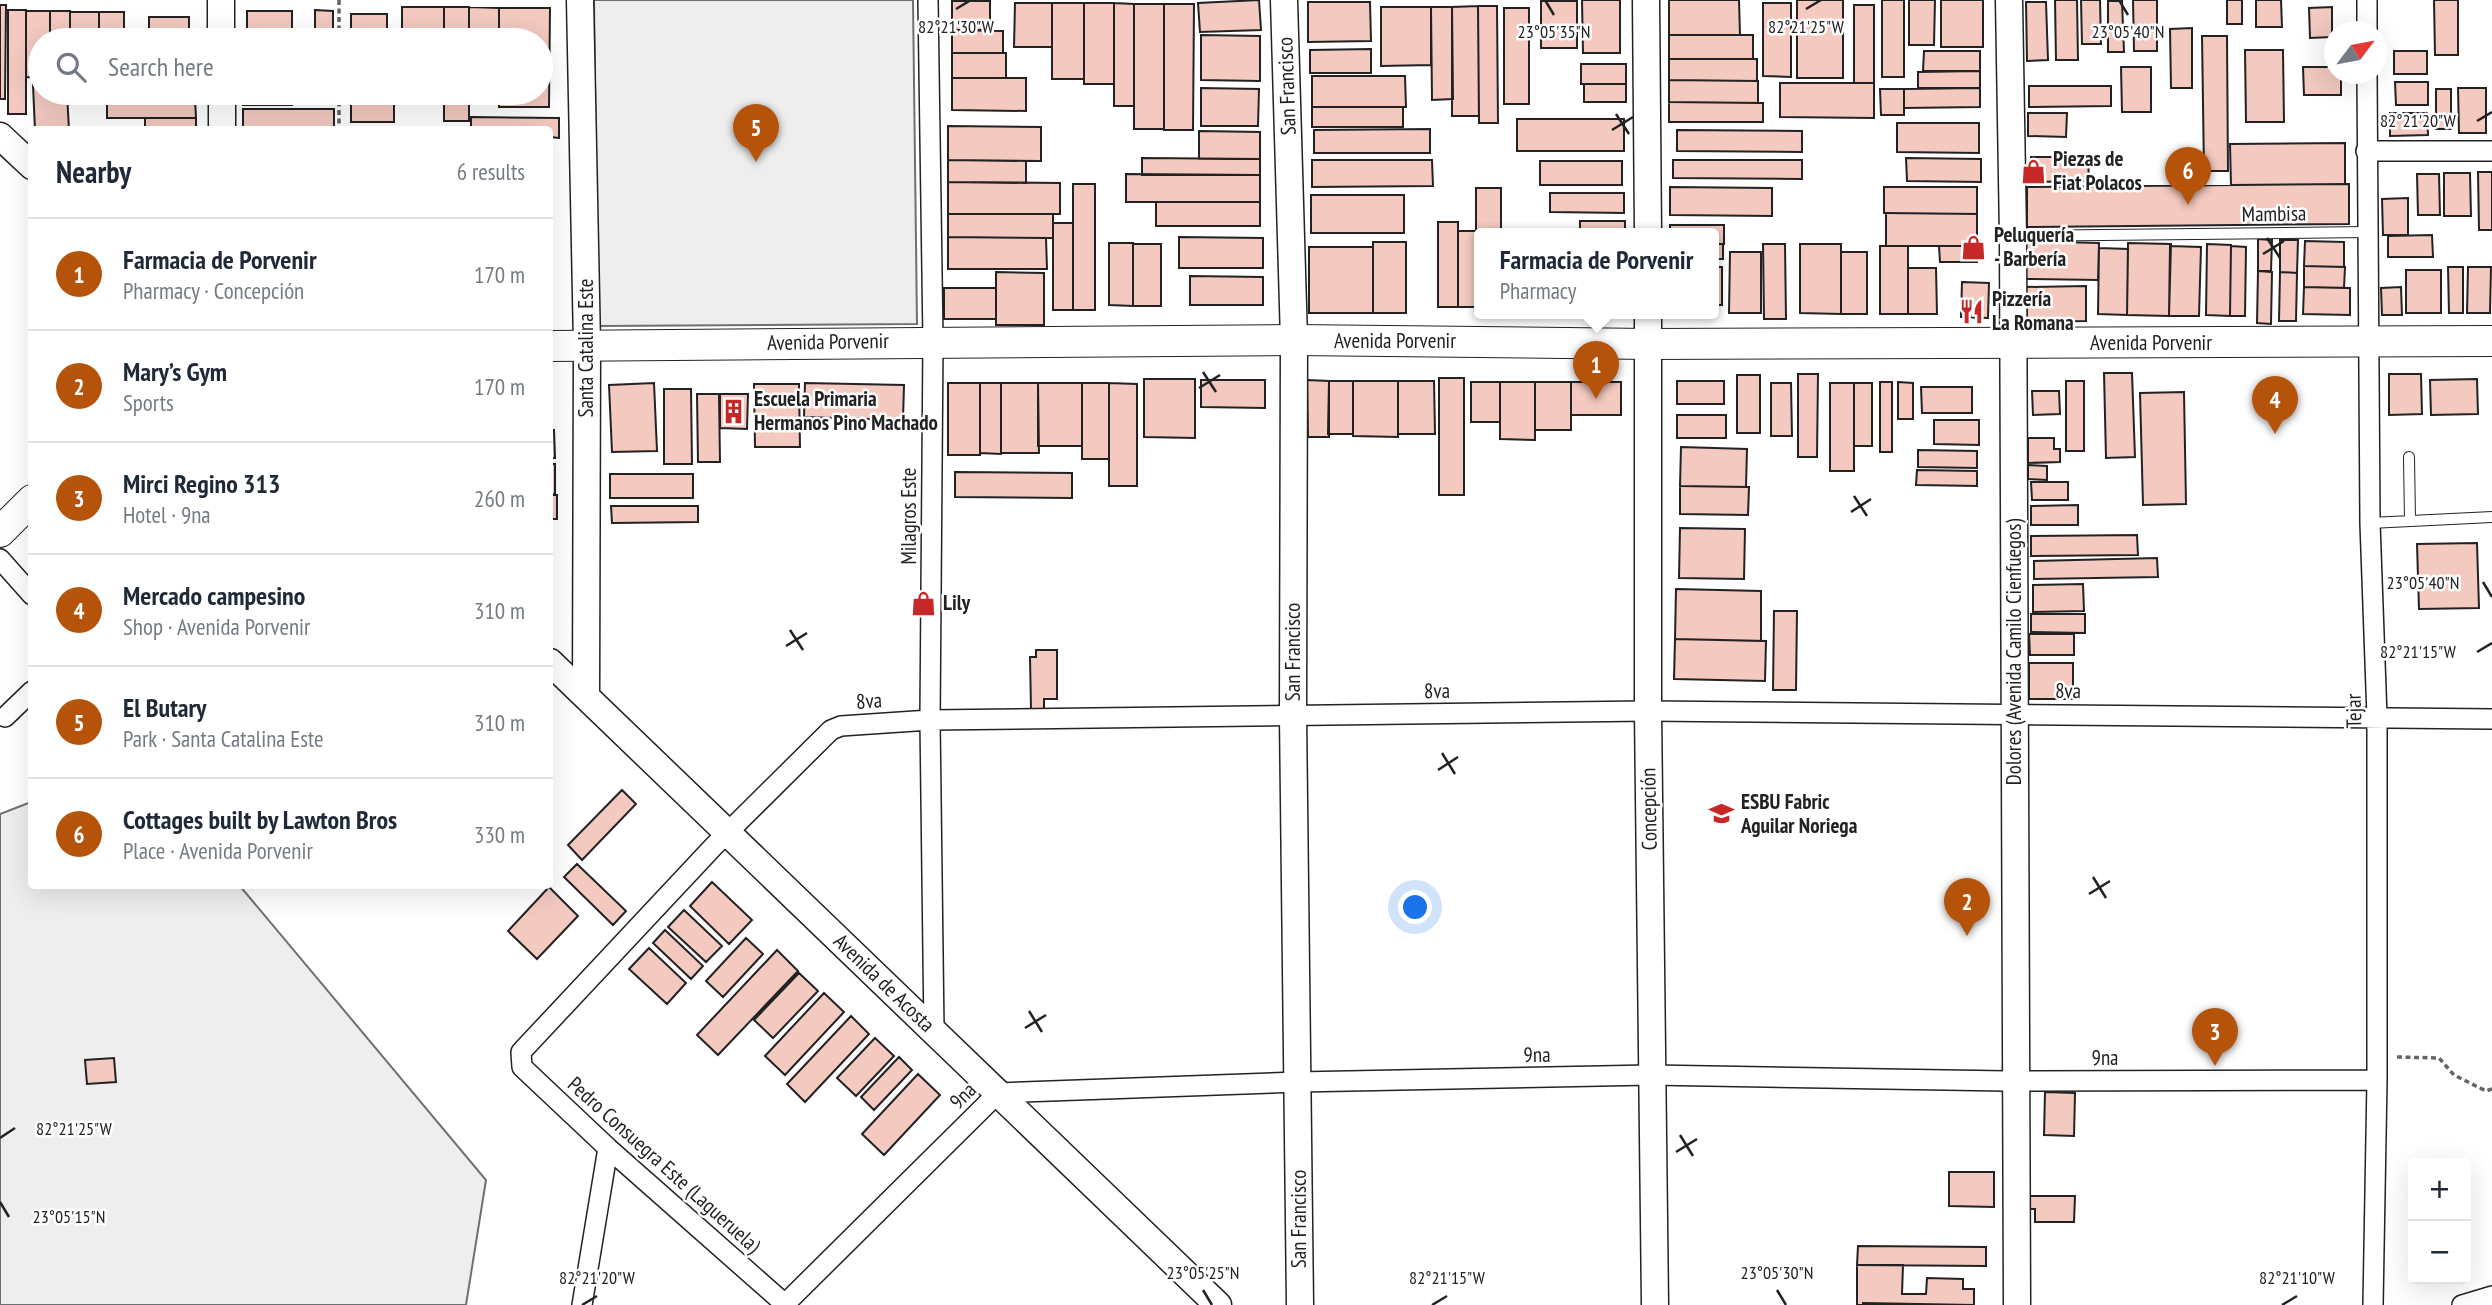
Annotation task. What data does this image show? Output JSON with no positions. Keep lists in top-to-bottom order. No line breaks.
{"streets":{"main road":["Avenida Porvenir"],"street":["San Francisco","Santa Catalina Este","Milagros Este","Dolores (Avenida Camilo Cienfuegos)","8va","Tejar","Concepción","Avenida de Acosta","9na","Pedro Consuegra Este (Lagueruela)"],"lane":["Mambisa"]},"crossings":[["San Francisco","Avenida Porvenir"],["San Francisco","8va"],["San Francisco","9na"],["Mambisa","Dolores (Avenida Camilo Cienfuegos)"],["Mambisa","Tejar"],["Avenida Porvenir","Santa Catalina Este"],["Avenida Porvenir","Milagros Este"],["Avenida Porvenir","Dolores (Avenida Camilo Cienfuegos)"],["Avenida Porvenir","Tejar"],["Avenida Porvenir","Concepción"],["Santa Catalina Este","Avenida de Acosta"],["Milagros Este","8va"],["Milagros Este","Avenida de Acosta"],["Dolores (Avenida Camilo Cienfuegos)","8va"],["Dolores (Avenida Camilo Cienfuegos)","9na"],["8va","Tejar"],["8va","Concepción"],["8va","Avenida de Acosta"],["8va","Pedro Consuegra Este (Lagueruela)"],["Tejar","9na"],["Concepción","9na"],["Avenida de Acosta","9na"],["9na","Pedro Consuegra Este (Lagueruela)"]],"places":{"shop":["Piezas de Fiat Polacos","Peluquería - Barbería","Lily"],"restaurant":["Pizzería La Romana"],"building":["Escuela Primaria Hermanos Pino Machado"],"school or university":["ESBU Fabric Aguilar Noriega"]},"north":"top right","page":{"search":"Search here","pins":["5","6","1","4","2","3"],"heading":["Nearby","6 results"],"list":[{"mark":"1","name":"Farmacia de Porvenir","note":"Pharmacy · Concepción","value":"170 m"},{"mark":"2","name":"Mary’s Gym","note":"Sports","value":"170 m"},{"mark":"3","name":"Mirci Regino 313","note":"Hotel · 9na","value":"260 m"},{"mark":"4","name":"Mercado campesino","note":"Shop · Avenida Porvenir","value":"310 m"},{"mark":"5","name":"El Butary","note":"Park · Santa Catalina Este","value":"310 m"},{"mark":"6","name":"Cottages built by Lawton Bros","note":"Place · Avenida Porvenir","value":"330 m"}],"popup":["Farmacia de Porvenir","Pharmacy"],"map_buttons":["+","−"]},"coordinates":["82°21'30\"W","82°21'25\"W","23°05'35\"N","23°05'40\"N","82°21'20\"W","82°21'15\"W","23°05'15\"N","23°05'25\"N","23°05'30\"N","82°21'10\"W"]}
